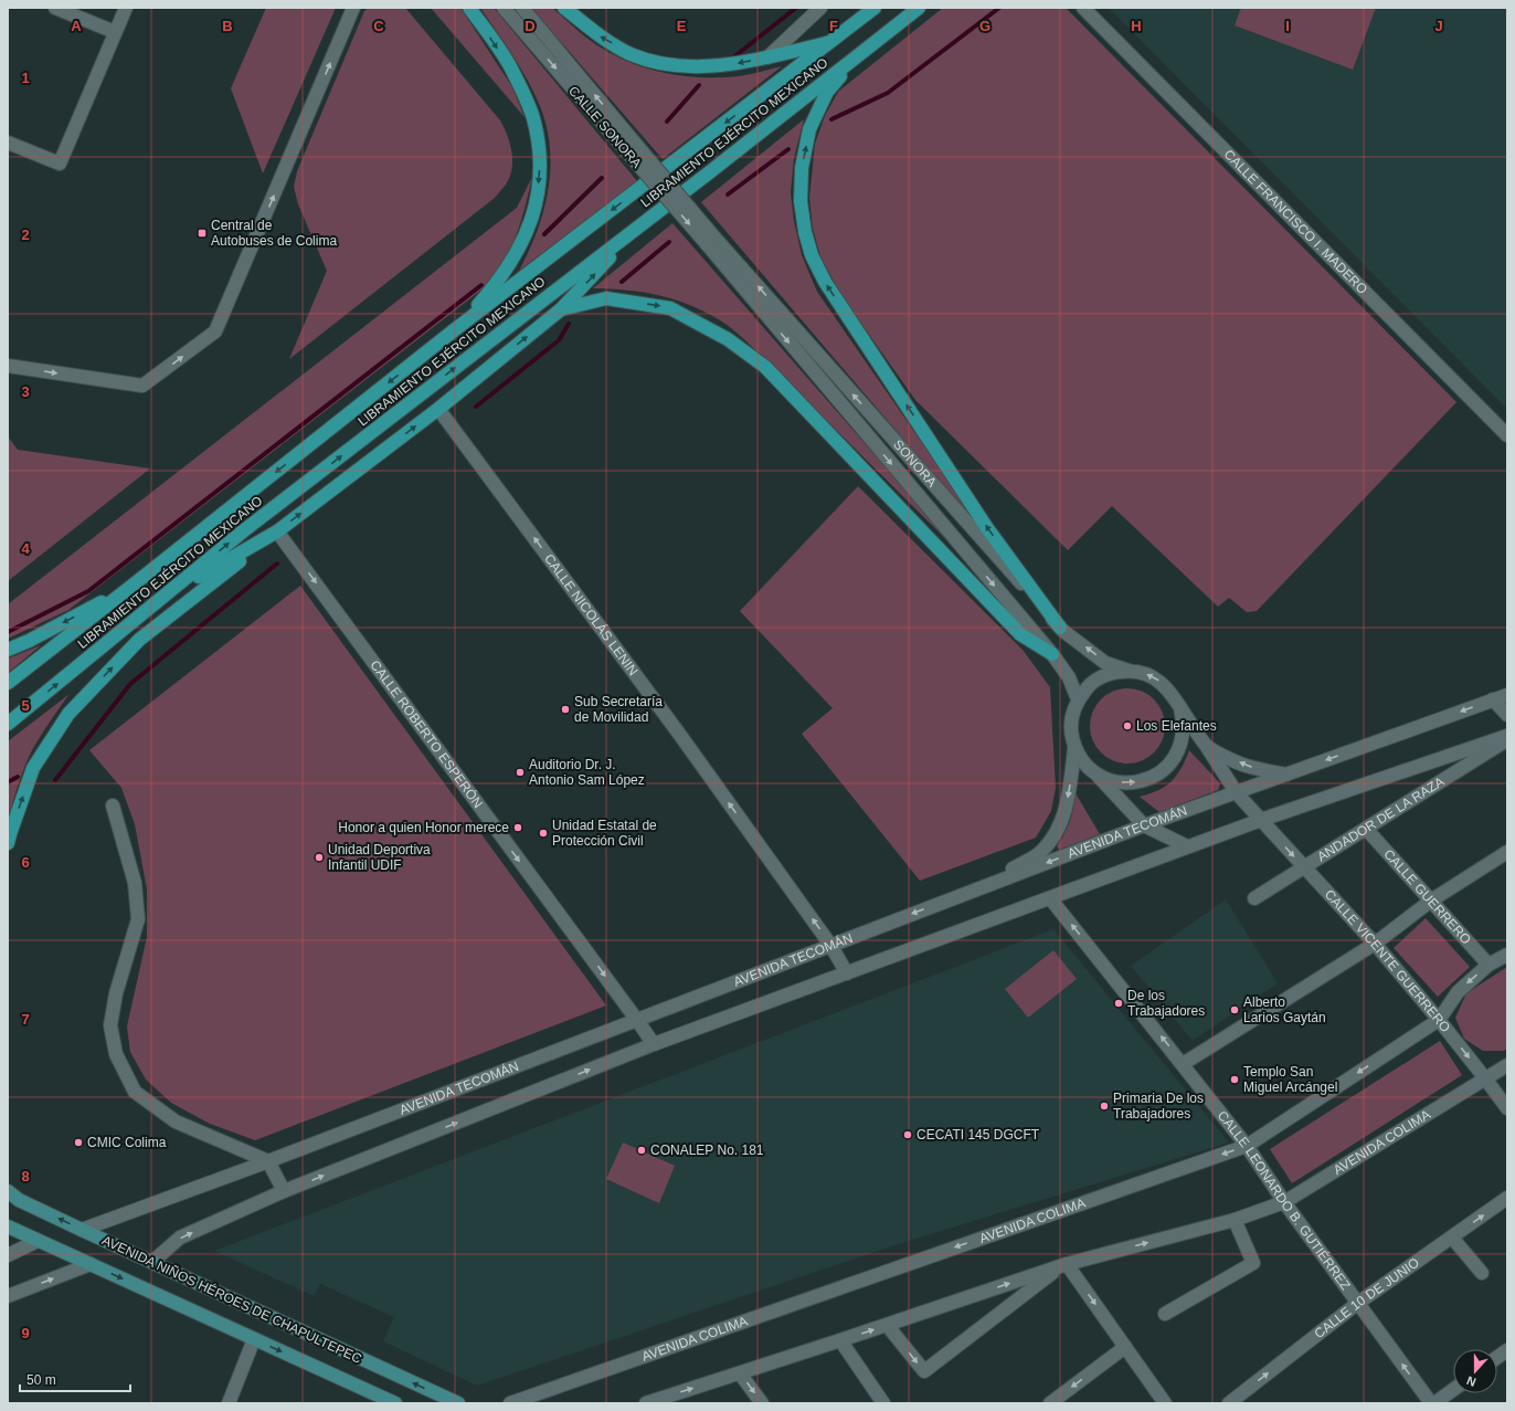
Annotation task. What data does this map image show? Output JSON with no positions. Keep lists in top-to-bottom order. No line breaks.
{"streets":{"highway":["LIBRAMIENTO EJÉRCITO MEXICANO"],"main road":["AVENIDA NIÑOS HÉROES DE CHAPULTEPEC"],"street":["CALLE SONORA","CALLE FRANCISCO I. MADERO","SONORA","CALLE NICOLÁS LENIN","CALLE ROBERTO ESPERÓN","ANDADOR DE LA RAZA","AVENIDA TECOMÁN","CALLE GUERRERO","CALLE VICENTE GUERRERO","AVENIDA COLIMA","CALLE LEONARDO B. GUTIÉRREZ","CALLE 10 DE JUNIO"]},"crossings":[["CALLE SONORA","SONORA"],["SONORA","AVENIDA TECOMÁN"],["SONORA","CALLE VICENTE GUERRERO"],["CALLE NICOLÁS LENIN","AVENIDA TECOMÁN"],["CALLE ROBERTO ESPERÓN","AVENIDA TECOMÁN"],["ANDADOR DE LA RAZA","CALLE GUERRERO"],["ANDADOR DE LA RAZA","CALLE VICENTE GUERRERO"],["AVENIDA TECOMÁN","CALLE VICENTE GUERRERO"],["AVENIDA TECOMÁN","AVENIDA NIÑOS HÉROES DE CHAPULTEPEC"],["CALLE GUERRERO","AVENIDA COLIMA"],["CALLE VICENTE GUERRERO","AVENIDA COLIMA"],["AVENIDA COLIMA","CALLE LEONARDO B. GUTIÉRREZ"],["CALLE LEONARDO B. GUTIÉRREZ","CALLE 10 DE JUNIO"]],"one_way":["CALLE NICOLÁS LENIN","CALLE ROBERTO ESPERÓN","CALLE LEONARDO B. GUTIÉRREZ","CALLE 10 DE JUNIO"],"places":{"transit":["Central de Autobuses de Colima"],"other":["Sub Secretaría de Movilidad","Los Elefantes","Auditorio Dr. J. Antonio Sam López","Honor a quien Honor merece","Unidad Estatal de Protección Civil","Unidad Deportiva Infantil UDIF","De los Trabajadores","Alberto Larios Gaytán","Templo San Miguel Arcángel","Primaria De los Trabajadores","CECATI 145 DGCFT","CMIC Colima","CONALEP No. 181"]},"scale_bar":"50 m","north":"bottom","grid":{"columns":["A","B","C","D","E","F","G","H","I","J"],"rows":["1","2","3","4","5","6","7","8","9"]}}
